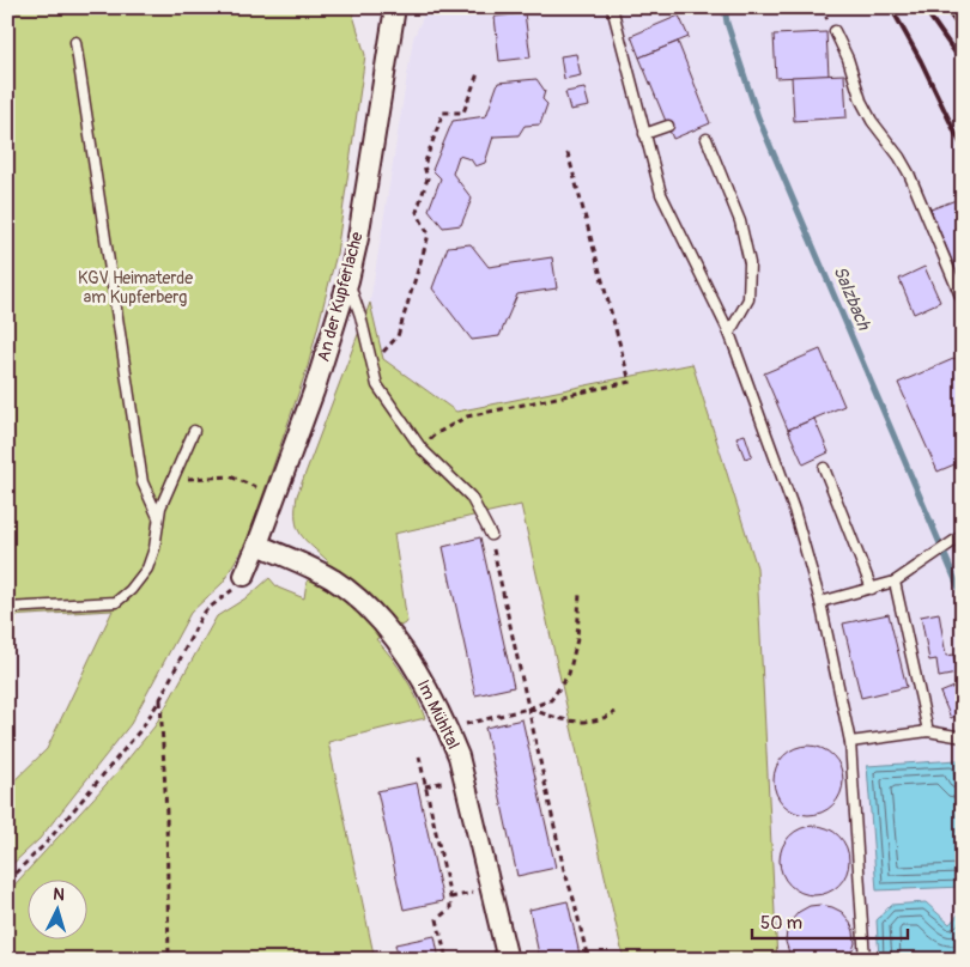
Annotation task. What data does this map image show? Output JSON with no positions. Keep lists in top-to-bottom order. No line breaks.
{"streets":{"street":["An der Kupferlache","Im Mühltal"]},"crossings":[["An der Kupferlache","Im Mühltal"]],"water":["Salzbach"],"parks":["KGV Heimaterde am Kupferberg"],"scale_bar":"50 m","north":"top"}
